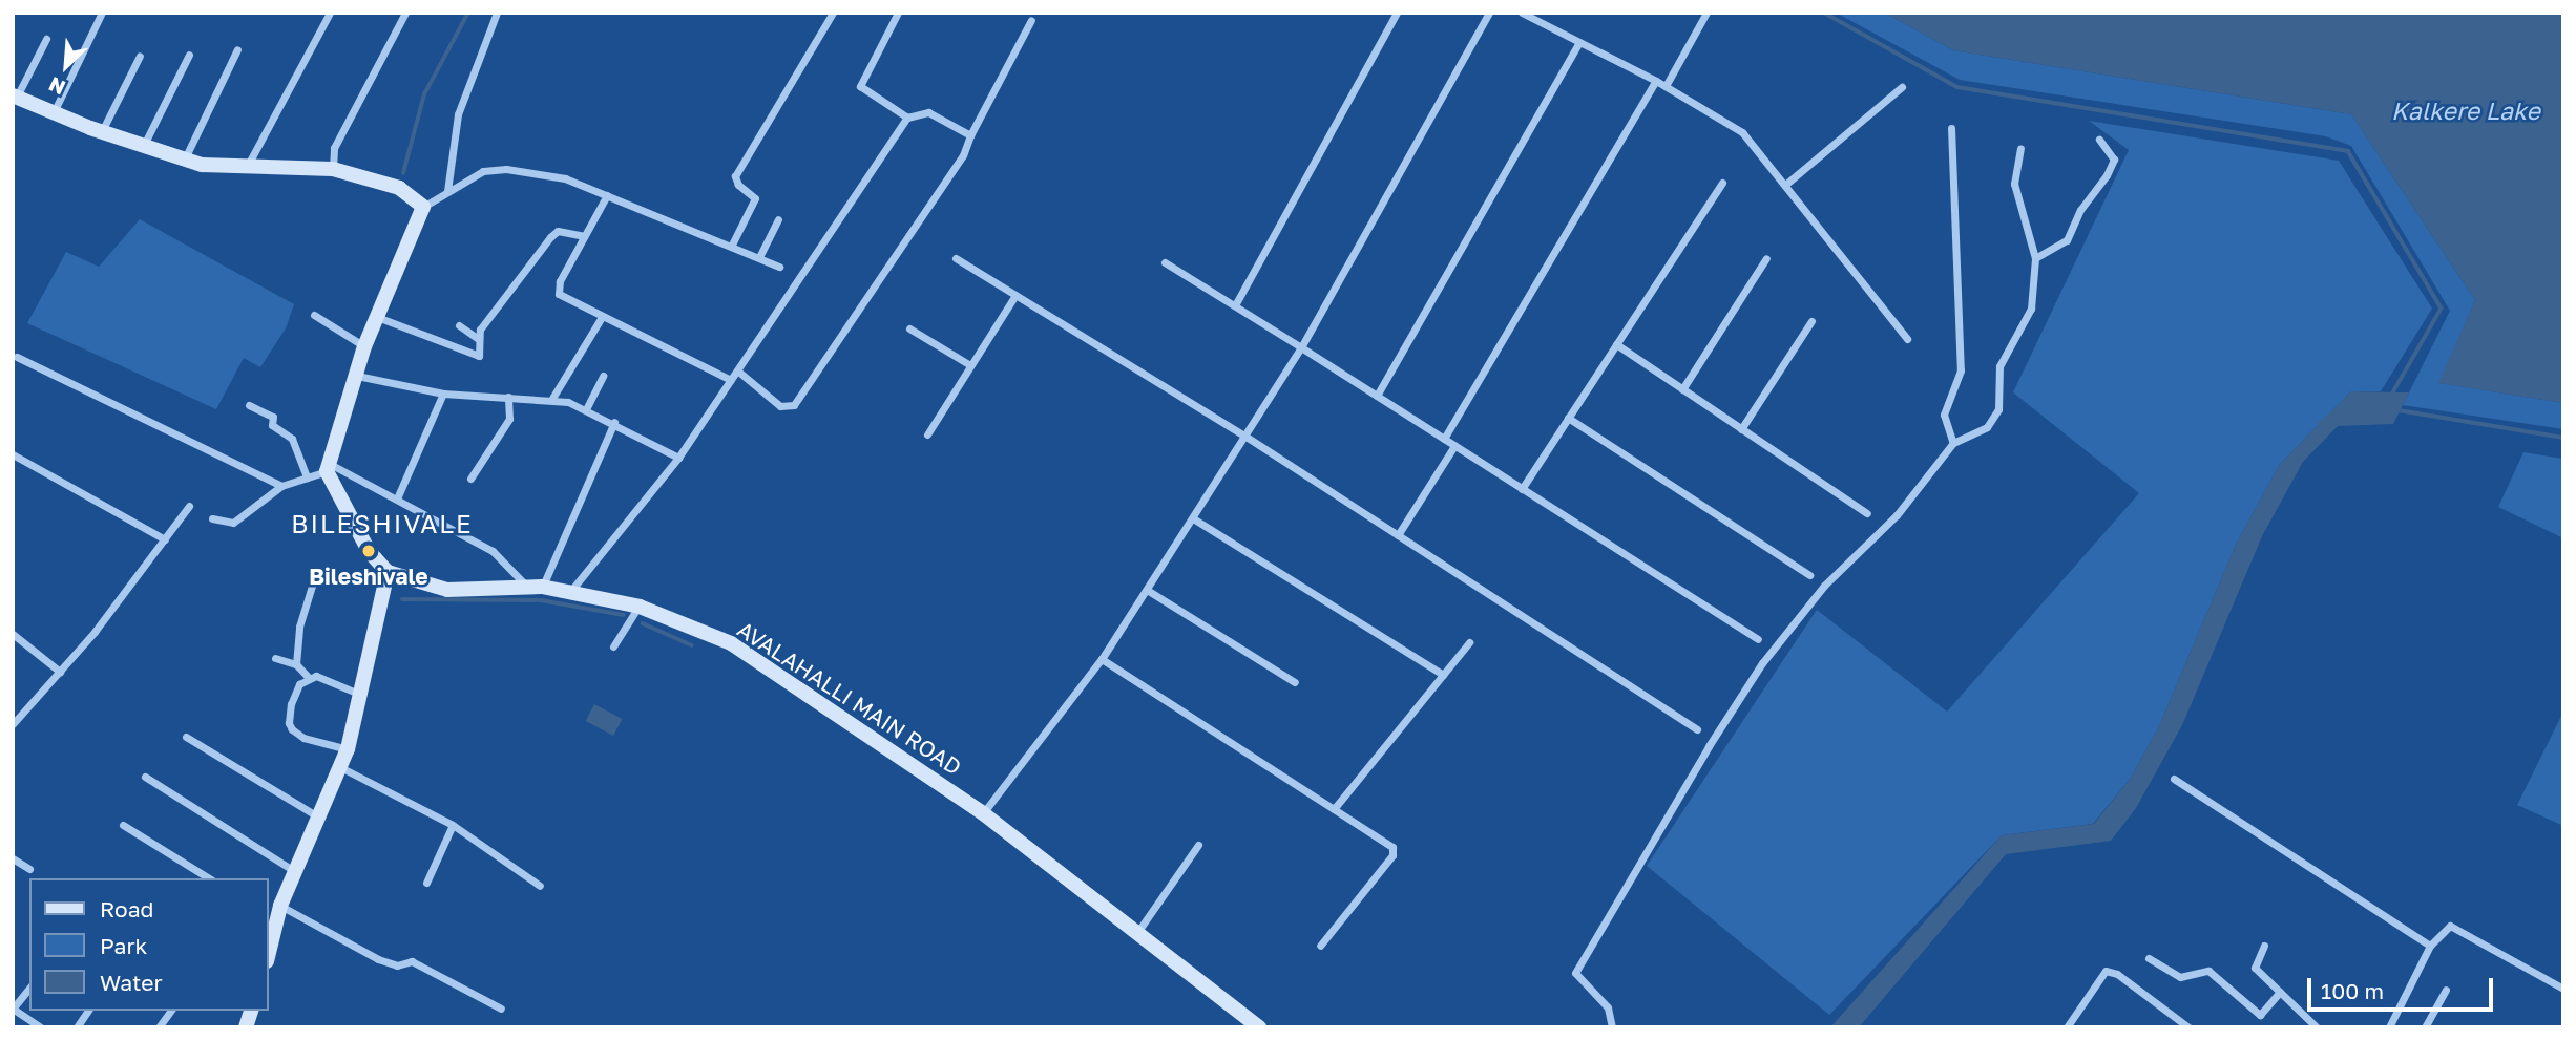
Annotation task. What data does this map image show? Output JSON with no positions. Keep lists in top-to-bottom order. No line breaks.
{"streets":{"main road":["AVALAHALLI MAIN ROAD"]},"districts":["BILESHIVALE"],"water":["Kalkere Lake"],"places":["Bileshivale"],"legend":["Road","Park","Water"],"scale_bar":"100 m","north":"bottom left"}
